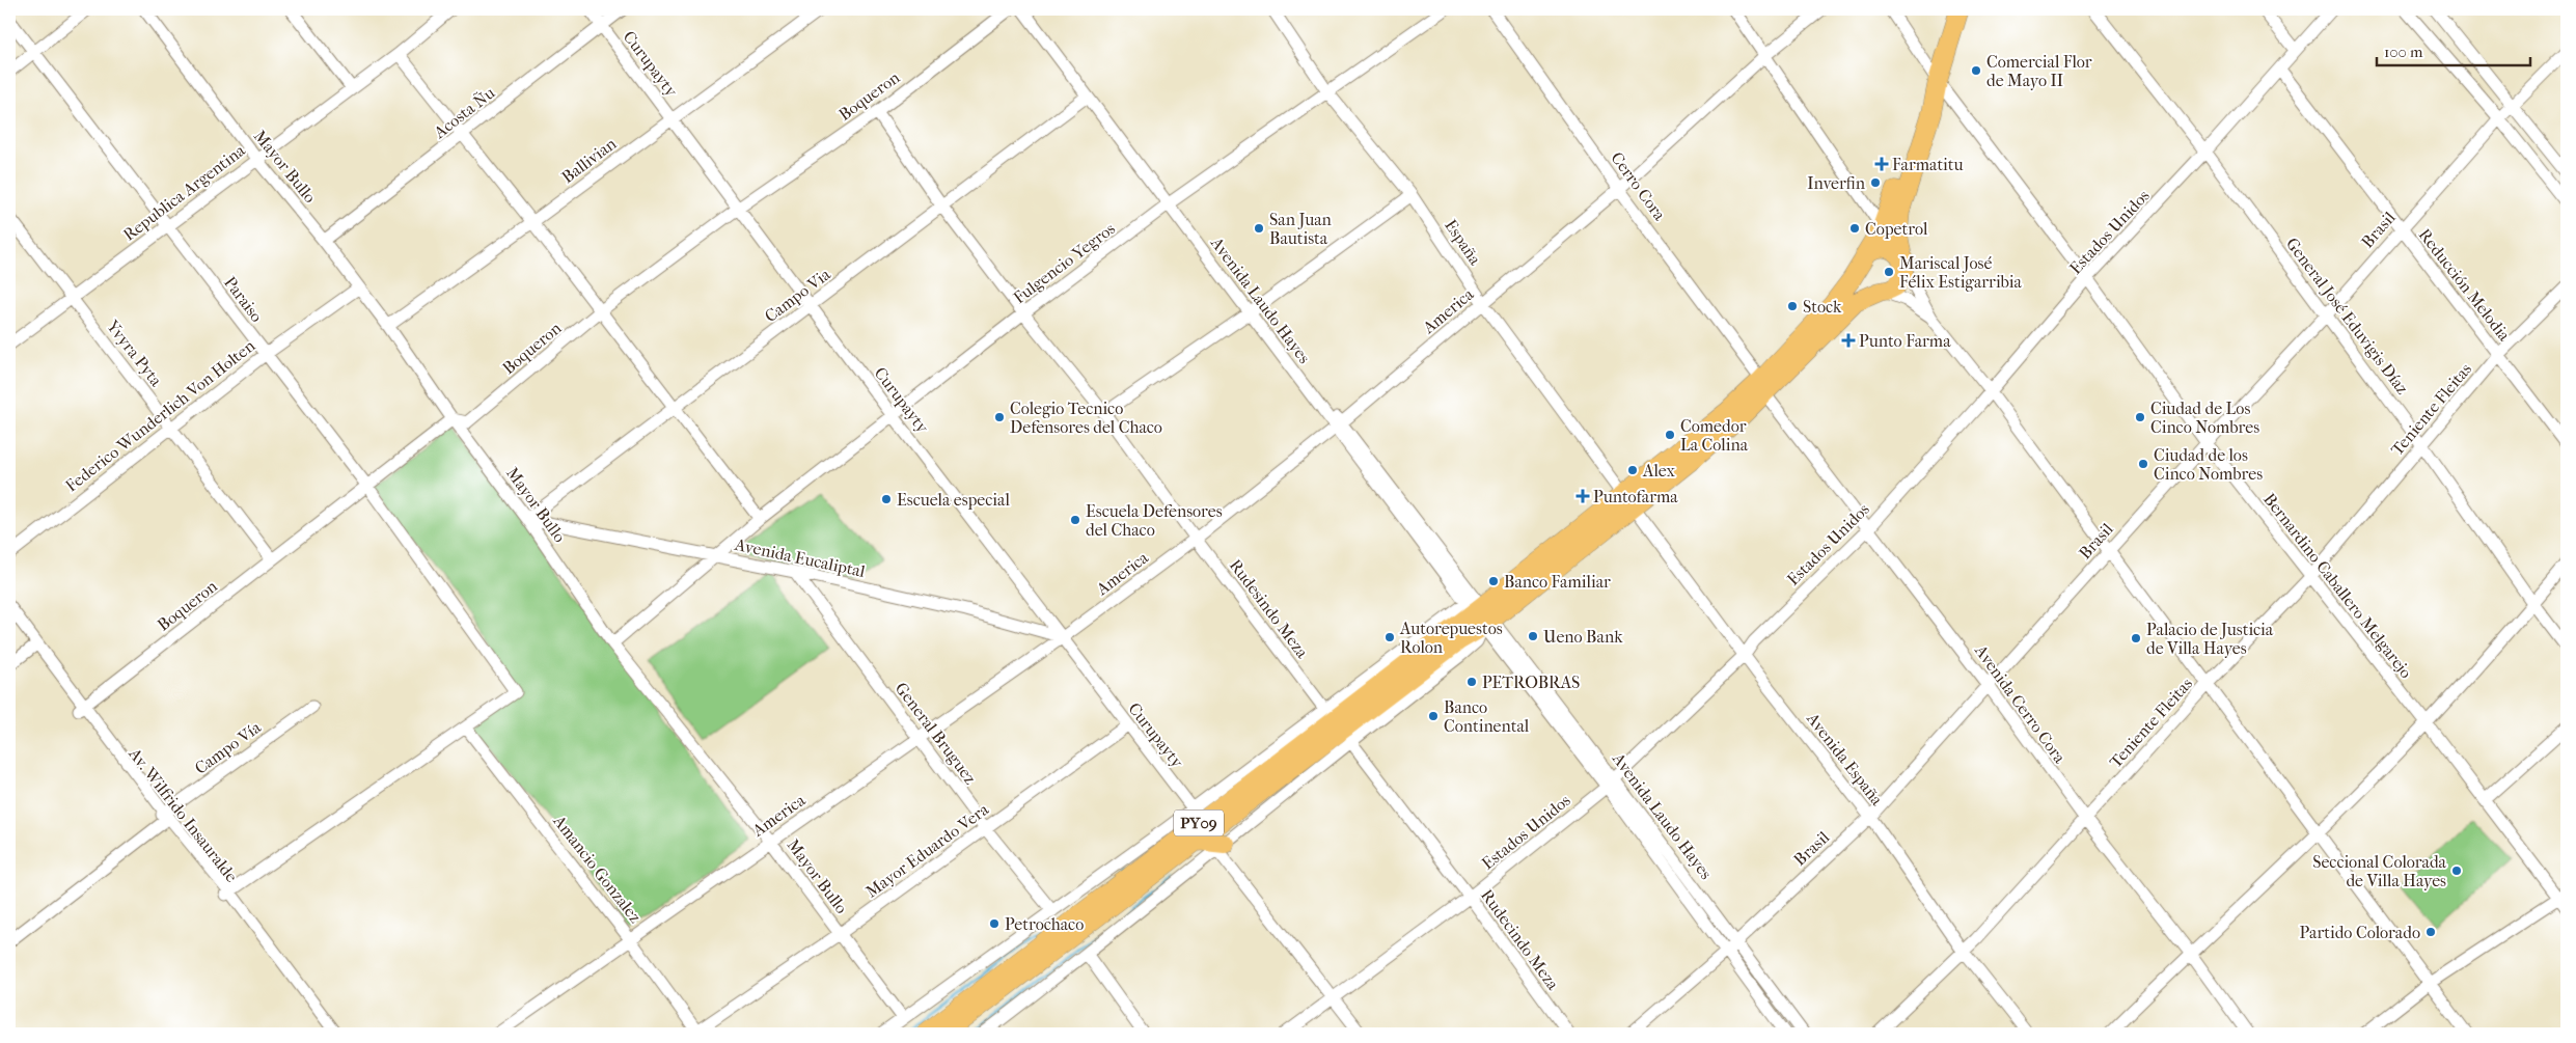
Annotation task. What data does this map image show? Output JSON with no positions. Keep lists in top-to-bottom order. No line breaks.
{"streets":{"highway":["PY09"],"street":["Curupayty","Boqueron","Acosta Ñu","Ballivian","Mayor Bullo","Cerro Cora","Republica Argentina","Brasil","Estados Unidos","España","Fulgencio Yegros","Reducción Melodia","Campo Via","Paraiso","Avenida Laudo Hayes","America","General José Eduvigis Díaz","Yvyra Pyta","Teniente Fleitas","Federico Wunderlich Von Holten","Avenida Eucaliptal","Bernardino Caballero Melgarejo","Rudesindo Meza","Avenida Cerro Cora","General Bruguez","Campo Vía","Avenida España","Av. Wilfrido Insauralde","Mayor Eduardo Vera","Amancio Gonzalez","Rudecindo Meza"]},"crossings":[["Curupayty","Boqueron"],["Curupayty","Acosta Ñu"],["Curupayty","Ballivian"],["Curupayty","Fulgencio Yegros"],["Curupayty","Campo Via"],["Curupayty","America"],["Curupayty","Avenida Eucaliptal"],["Curupayty","Mayor Eduardo Vera"],["Boqueron","Mayor Bullo"],["Boqueron","Paraiso"],["Boqueron","Yvyra Pyta"],["Boqueron","Rudesindo Meza"],["Boqueron","Av. Wilfrido Insauralde"],["Acosta Ñu","Mayor Bullo"],["Ballivian","Mayor Bullo"],["Mayor Bullo","Republica Argentina"],["Mayor Bullo","Fulgencio Yegros"],["Mayor Bullo","Campo Via"],["Mayor Bullo","America"],["Mayor Bullo","Federico Wunderlich Von Holten"],["Mayor Bullo","Avenida Eucaliptal"],["Mayor Bullo","Mayor Eduardo Vera"],["Cerro Cora","America"],["Cerro Cora","Avenida Cerro Cora"],["Cerro Cora","PY09"],["Republica Argentina","Paraiso"],["Republica Argentina","Yvyra Pyta"],["Brasil","Reducción Melodia"],["Brasil","Avenida Laudo Hayes"],["Brasil","General José Eduvigis Díaz"],["Brasil","Bernardino Caballero Melgarejo"],["Brasil","Avenida Cerro Cora"],["Brasil","Avenida España"],["Estados Unidos","Reducción Melodia"],["Estados Unidos","Avenida Laudo Hayes"],["Estados Unidos","General José Eduvigis Díaz"],["Estados Unidos","Bernardino Caballero Melgarejo"],["Estados Unidos","Avenida Cerro Cora"],["Estados Unidos","Avenida España"],["Estados Unidos","Rudecindo Meza"],["España","Fulgencio Yegros"],["España","America"],["España","Avenida España"],["España","PY09"],["Fulgencio Yegros","Avenida Laudo Hayes"],["Fulgencio Yegros","Avenida Eucaliptal"],["Fulgencio Yegros","Rudesindo Meza"],["Reducción Melodia","Teniente Fleitas"],["Campo Via","Avenida Eucaliptal"],["Campo Via","Rudesindo Meza"],["Paraiso","Federico Wunderlich Von Holten"],["Paraiso","Amancio Gonzalez"],["Avenida Laudo Hayes","America"],["Avenida Laudo Hayes","PY09"],["America","Avenida Eucaliptal"],["America","Rudesindo Meza"],["America","General Bruguez"],["America","Amancio Gonzalez"],["General José Eduvigis Díaz","Teniente Fleitas"],["Yvyra Pyta","Federico Wunderlich Von Holten"],["Teniente Fleitas","Bernardino Caballero Melgarejo"],["Teniente Fleitas","Avenida Cerro Cora"],["Teniente Fleitas","Avenida España"],["Avenida Eucaliptal","General Bruguez"],["Bernardino Caballero Melgarejo","PY09"],["Avenida Cerro Cora","PY09"],["General Bruguez","Mayor Eduardo Vera"],["Campo Vía","Av. Wilfrido Insauralde"],["Avenida España","PY09"],["Mayor Eduardo Vera","Amancio Gonzalez"]],"places":{"other":["Comercial Flor de Mayo II","Inverfin","San Juan Bautista","Copetrol","Mariscal José Félix Estigarribia","Stock","Colegio Tecnico Defensores del Chaco","Ciudad de Los Cinco Nombres","Comedor La Colina","Ciudad de los Cinco Nombres","Alex","Escuela especial","Escuela Defensores del Chaco","Banco Familiar","Ueno Bank","Autorepuestos Rolon","Palacio de Justicia de Villa Hayes","PETROBRAS","Banco Continental","Seccional Colorada de Villa Hayes","Petrochaco","Partido Colorado"],"health":["Farmatitu","Punto Farma","Puntofarma"]},"scale_bar":"100 m"}
